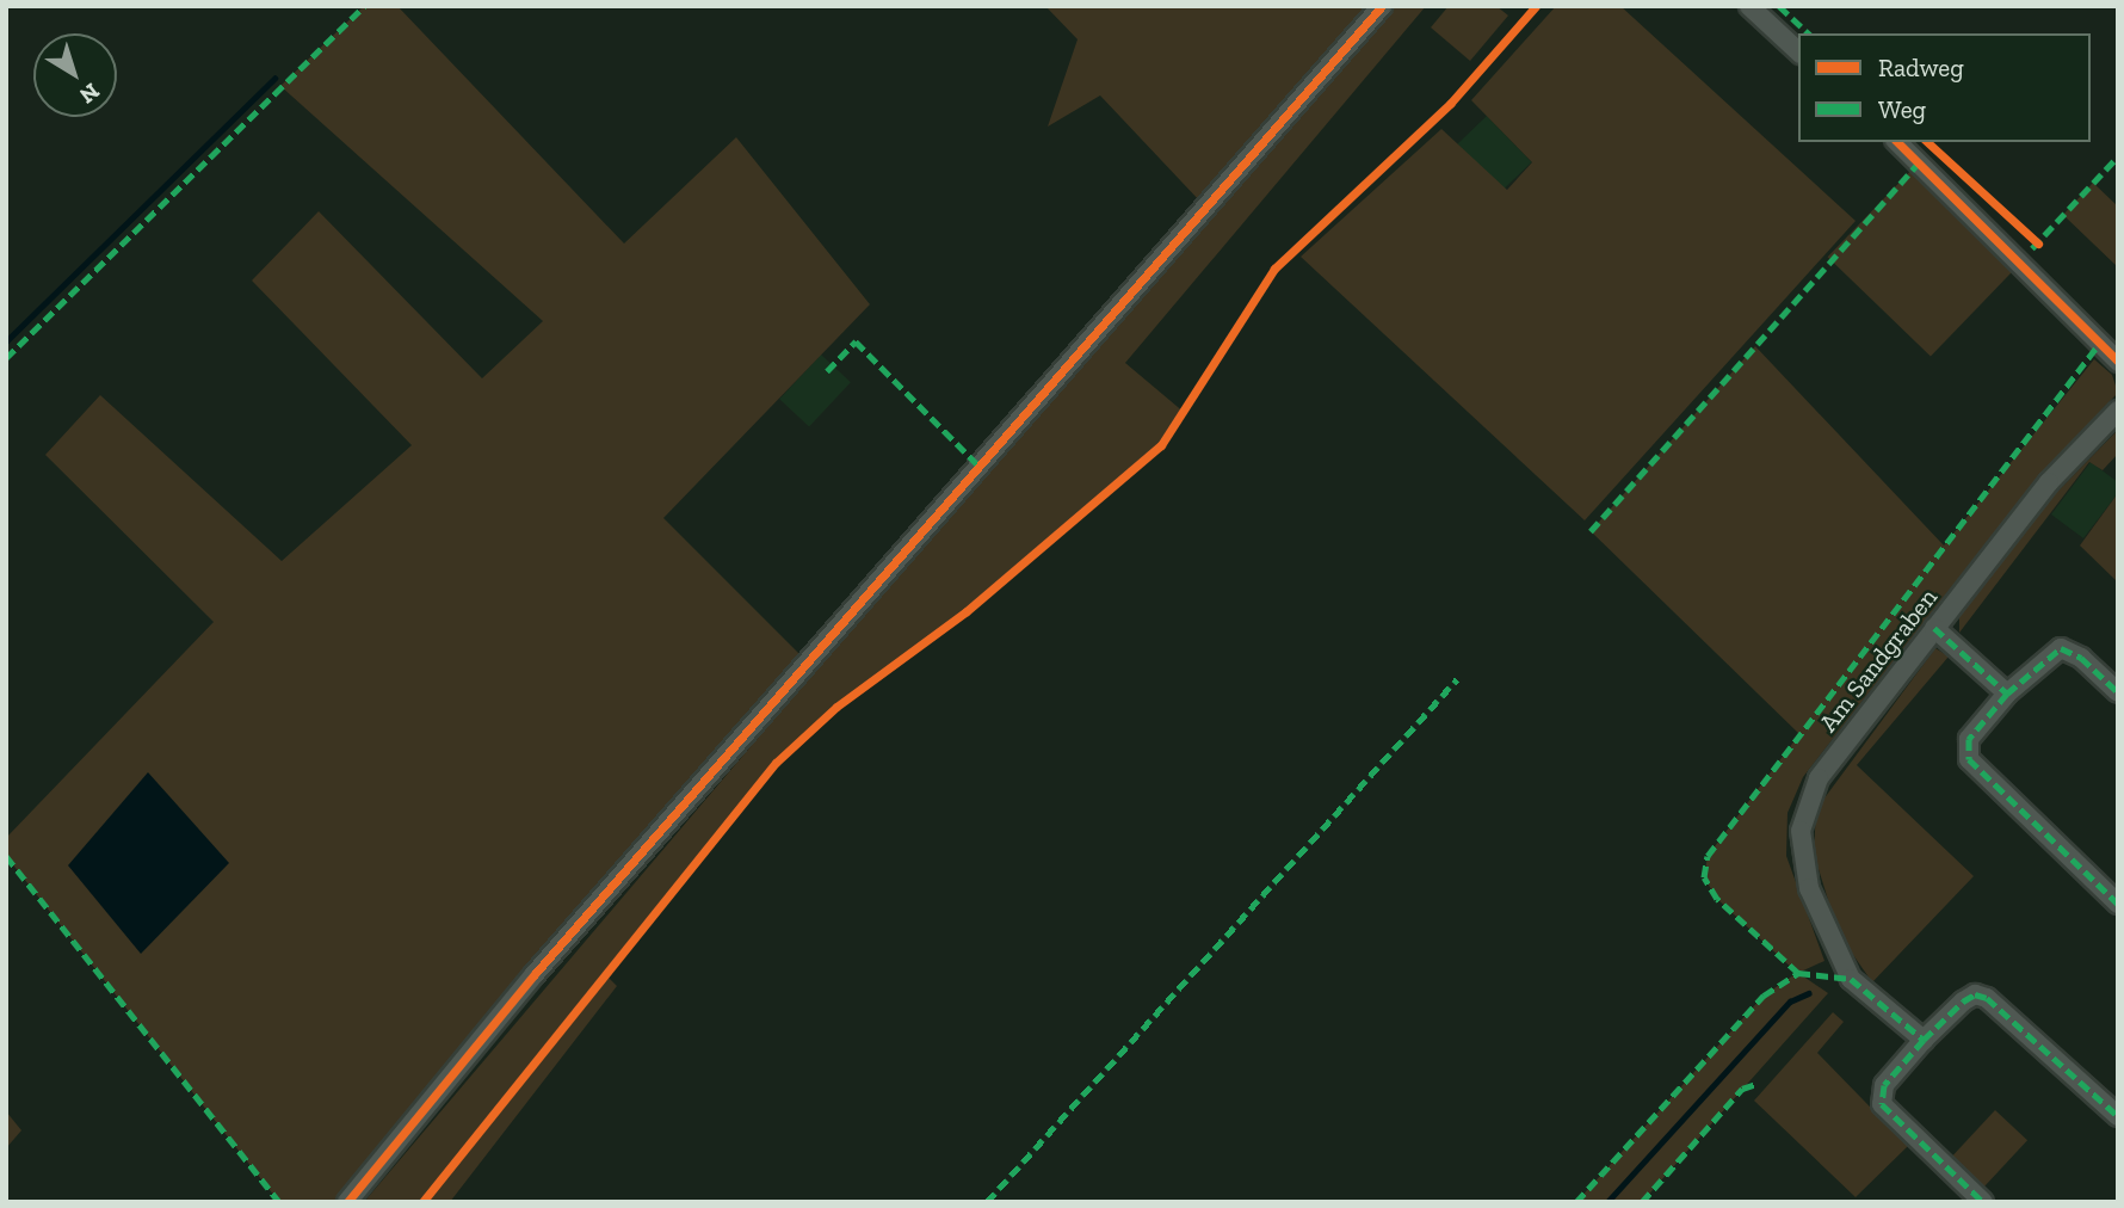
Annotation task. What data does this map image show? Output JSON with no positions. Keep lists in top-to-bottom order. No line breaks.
{"streets":{"street":["Am Sandgraben"]},"legend":["Radweg","Weg"],"north":"bottom right"}
